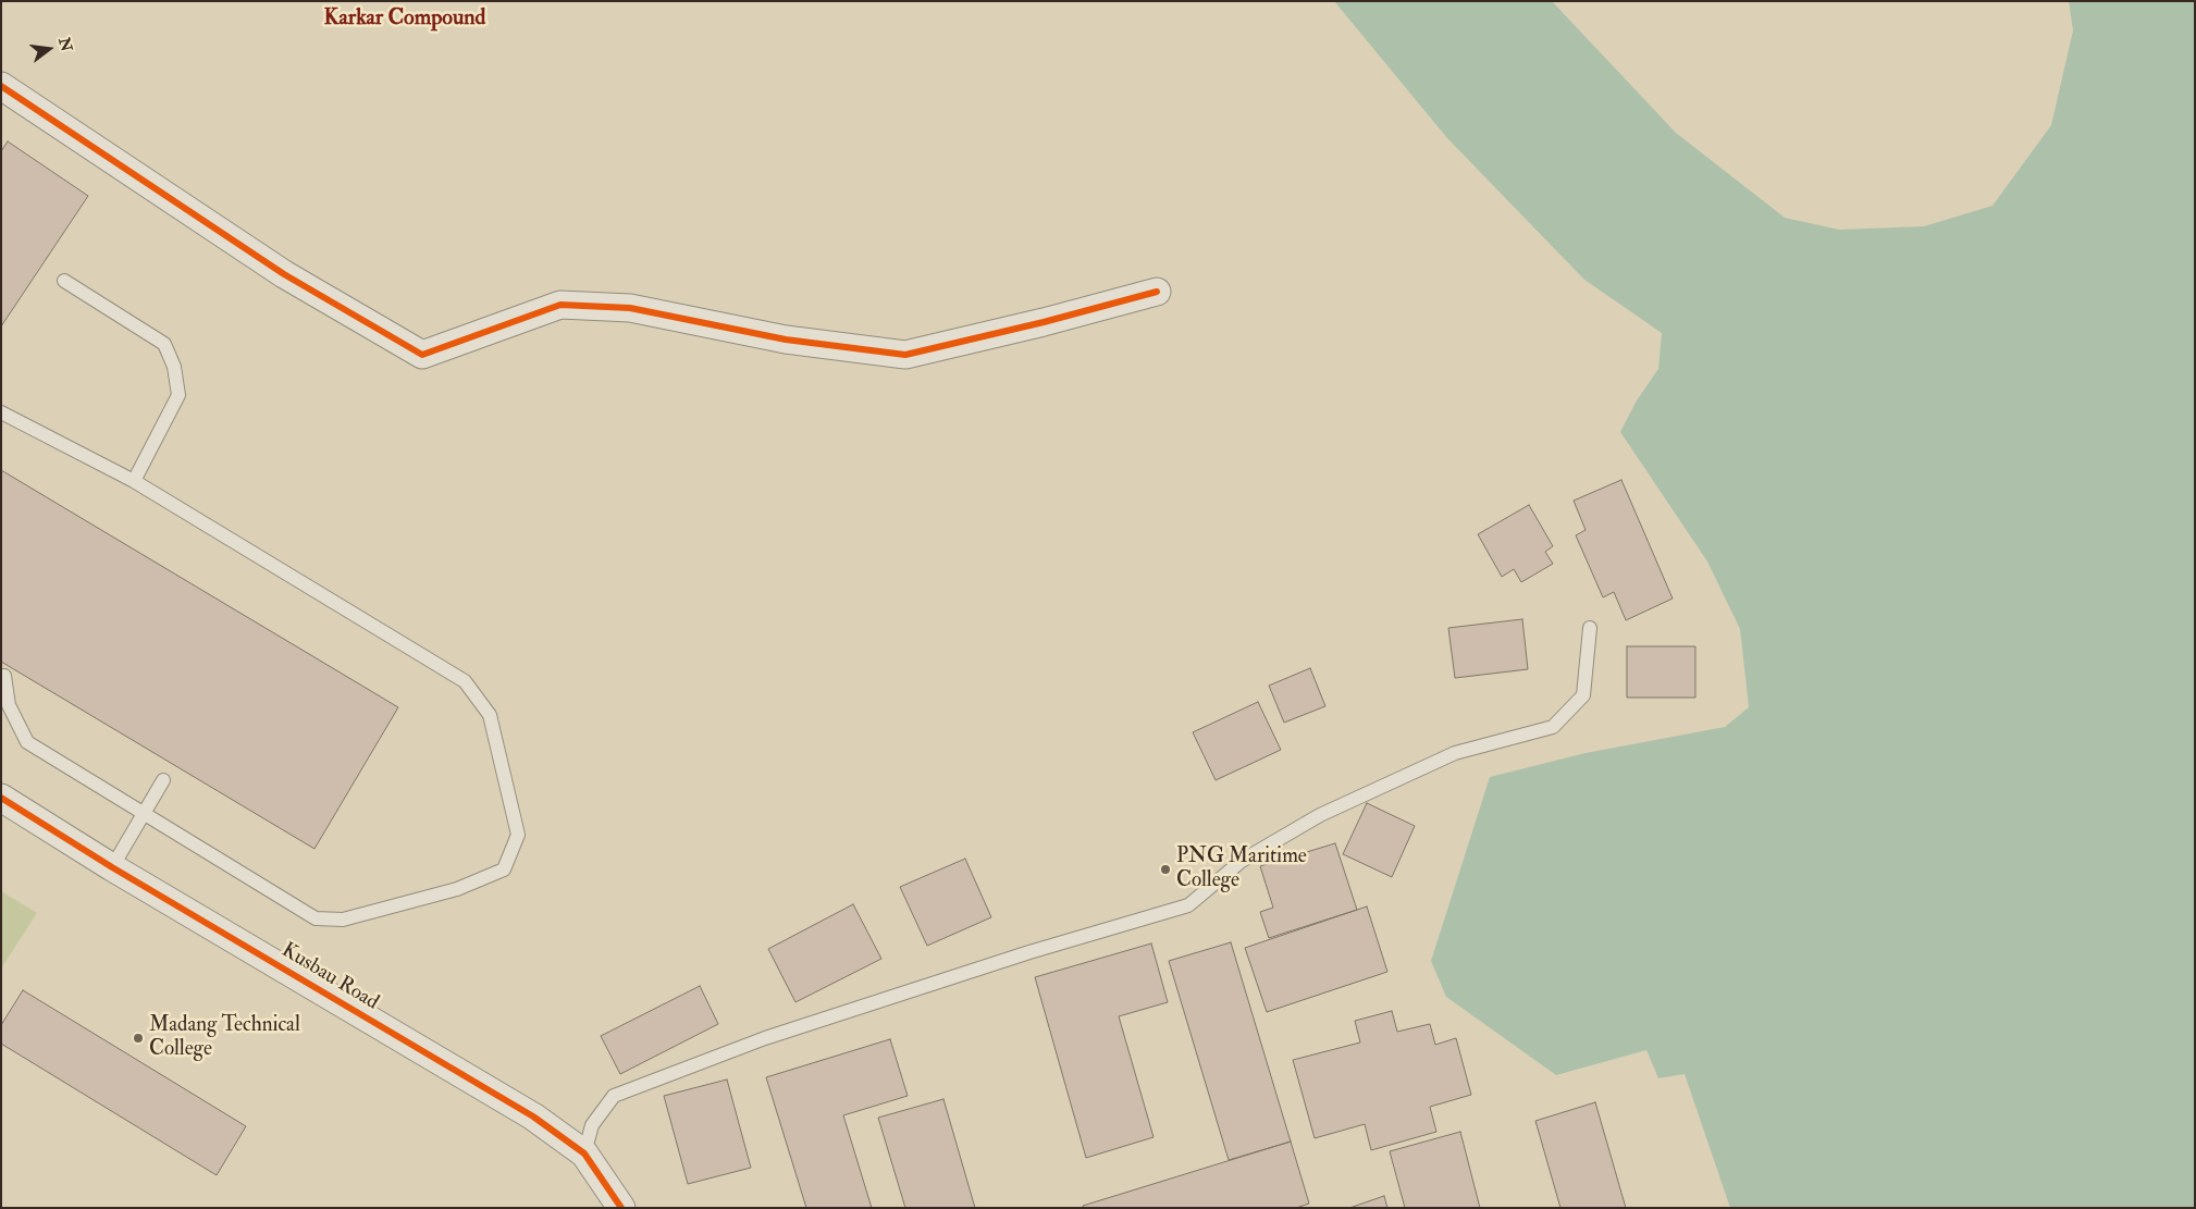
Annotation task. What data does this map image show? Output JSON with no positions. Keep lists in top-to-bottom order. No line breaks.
{"streets":{"street":["Kusbau Road"]},"districts":["Karkar Compound"],"places":["PNG Maritime College","Madang Technical College"],"north":"right"}
